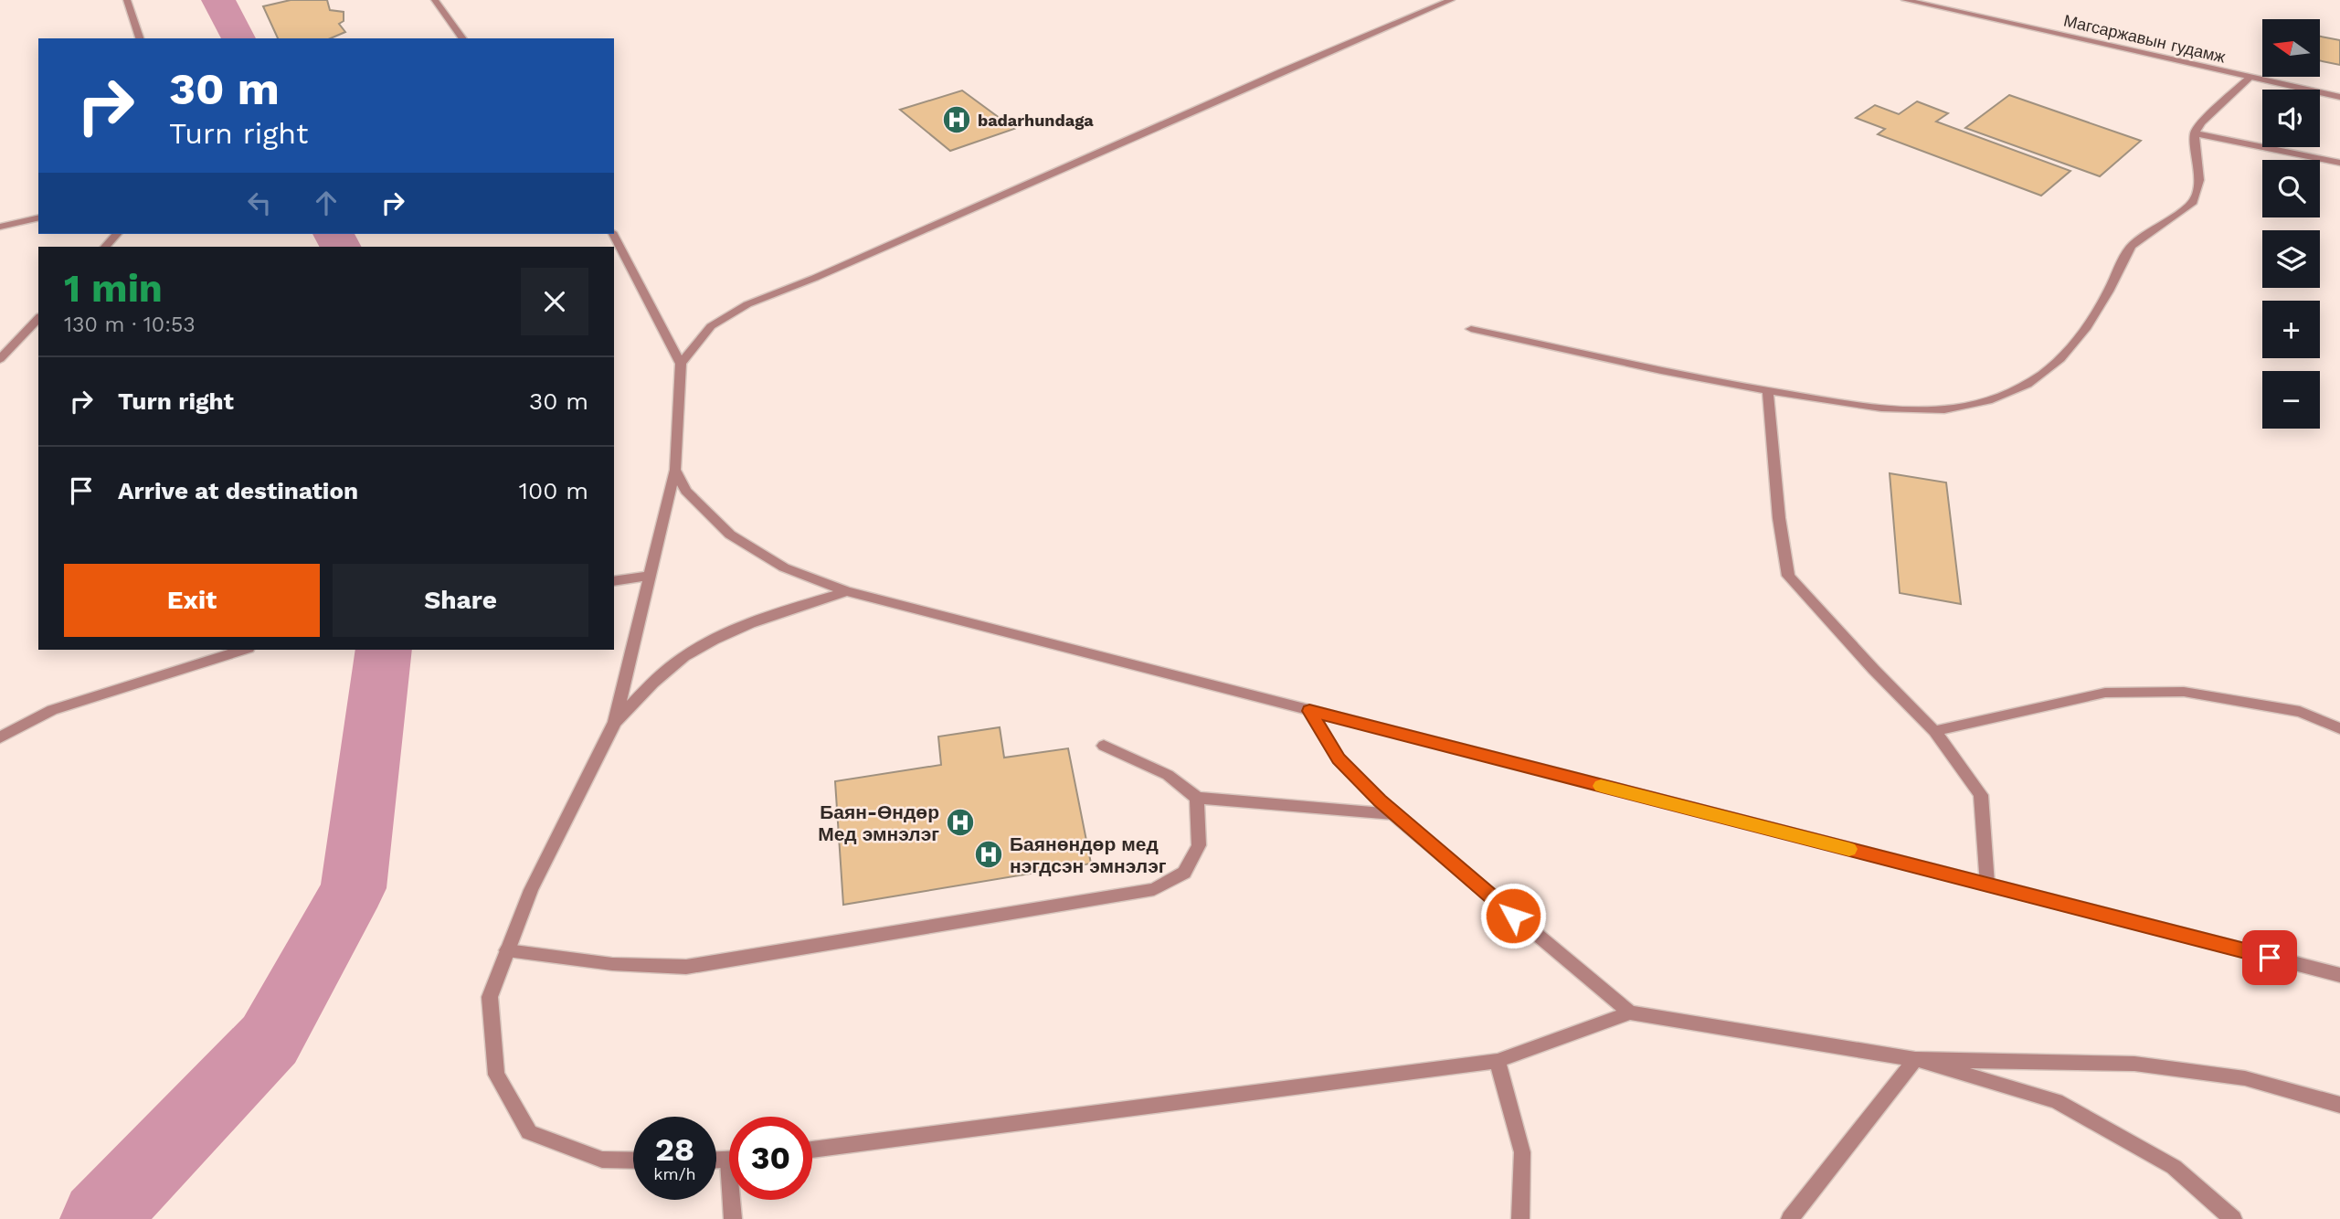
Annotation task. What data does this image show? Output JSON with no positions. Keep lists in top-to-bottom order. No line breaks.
{"streets":{"street":["Магсаржавын гудамж"]},"places":{"hospital":["badarhundaga","Баян-Өндөр Мед эмнэлэг","Баянөндөр мед нэгдсэн эмнэлэг"]},"north":"left","page":{"map_buttons":["+","−"],"turn":["30 m","Turn right"],"heading":["1 min","130 m · 10:53"],"list":[{"name":"Turn right","value":"30 m"},{"name":"Arrive at destination","value":"100 m"}],"buttons":["Exit","Share"],"speed":"28 km/h","limit":"30"}}
